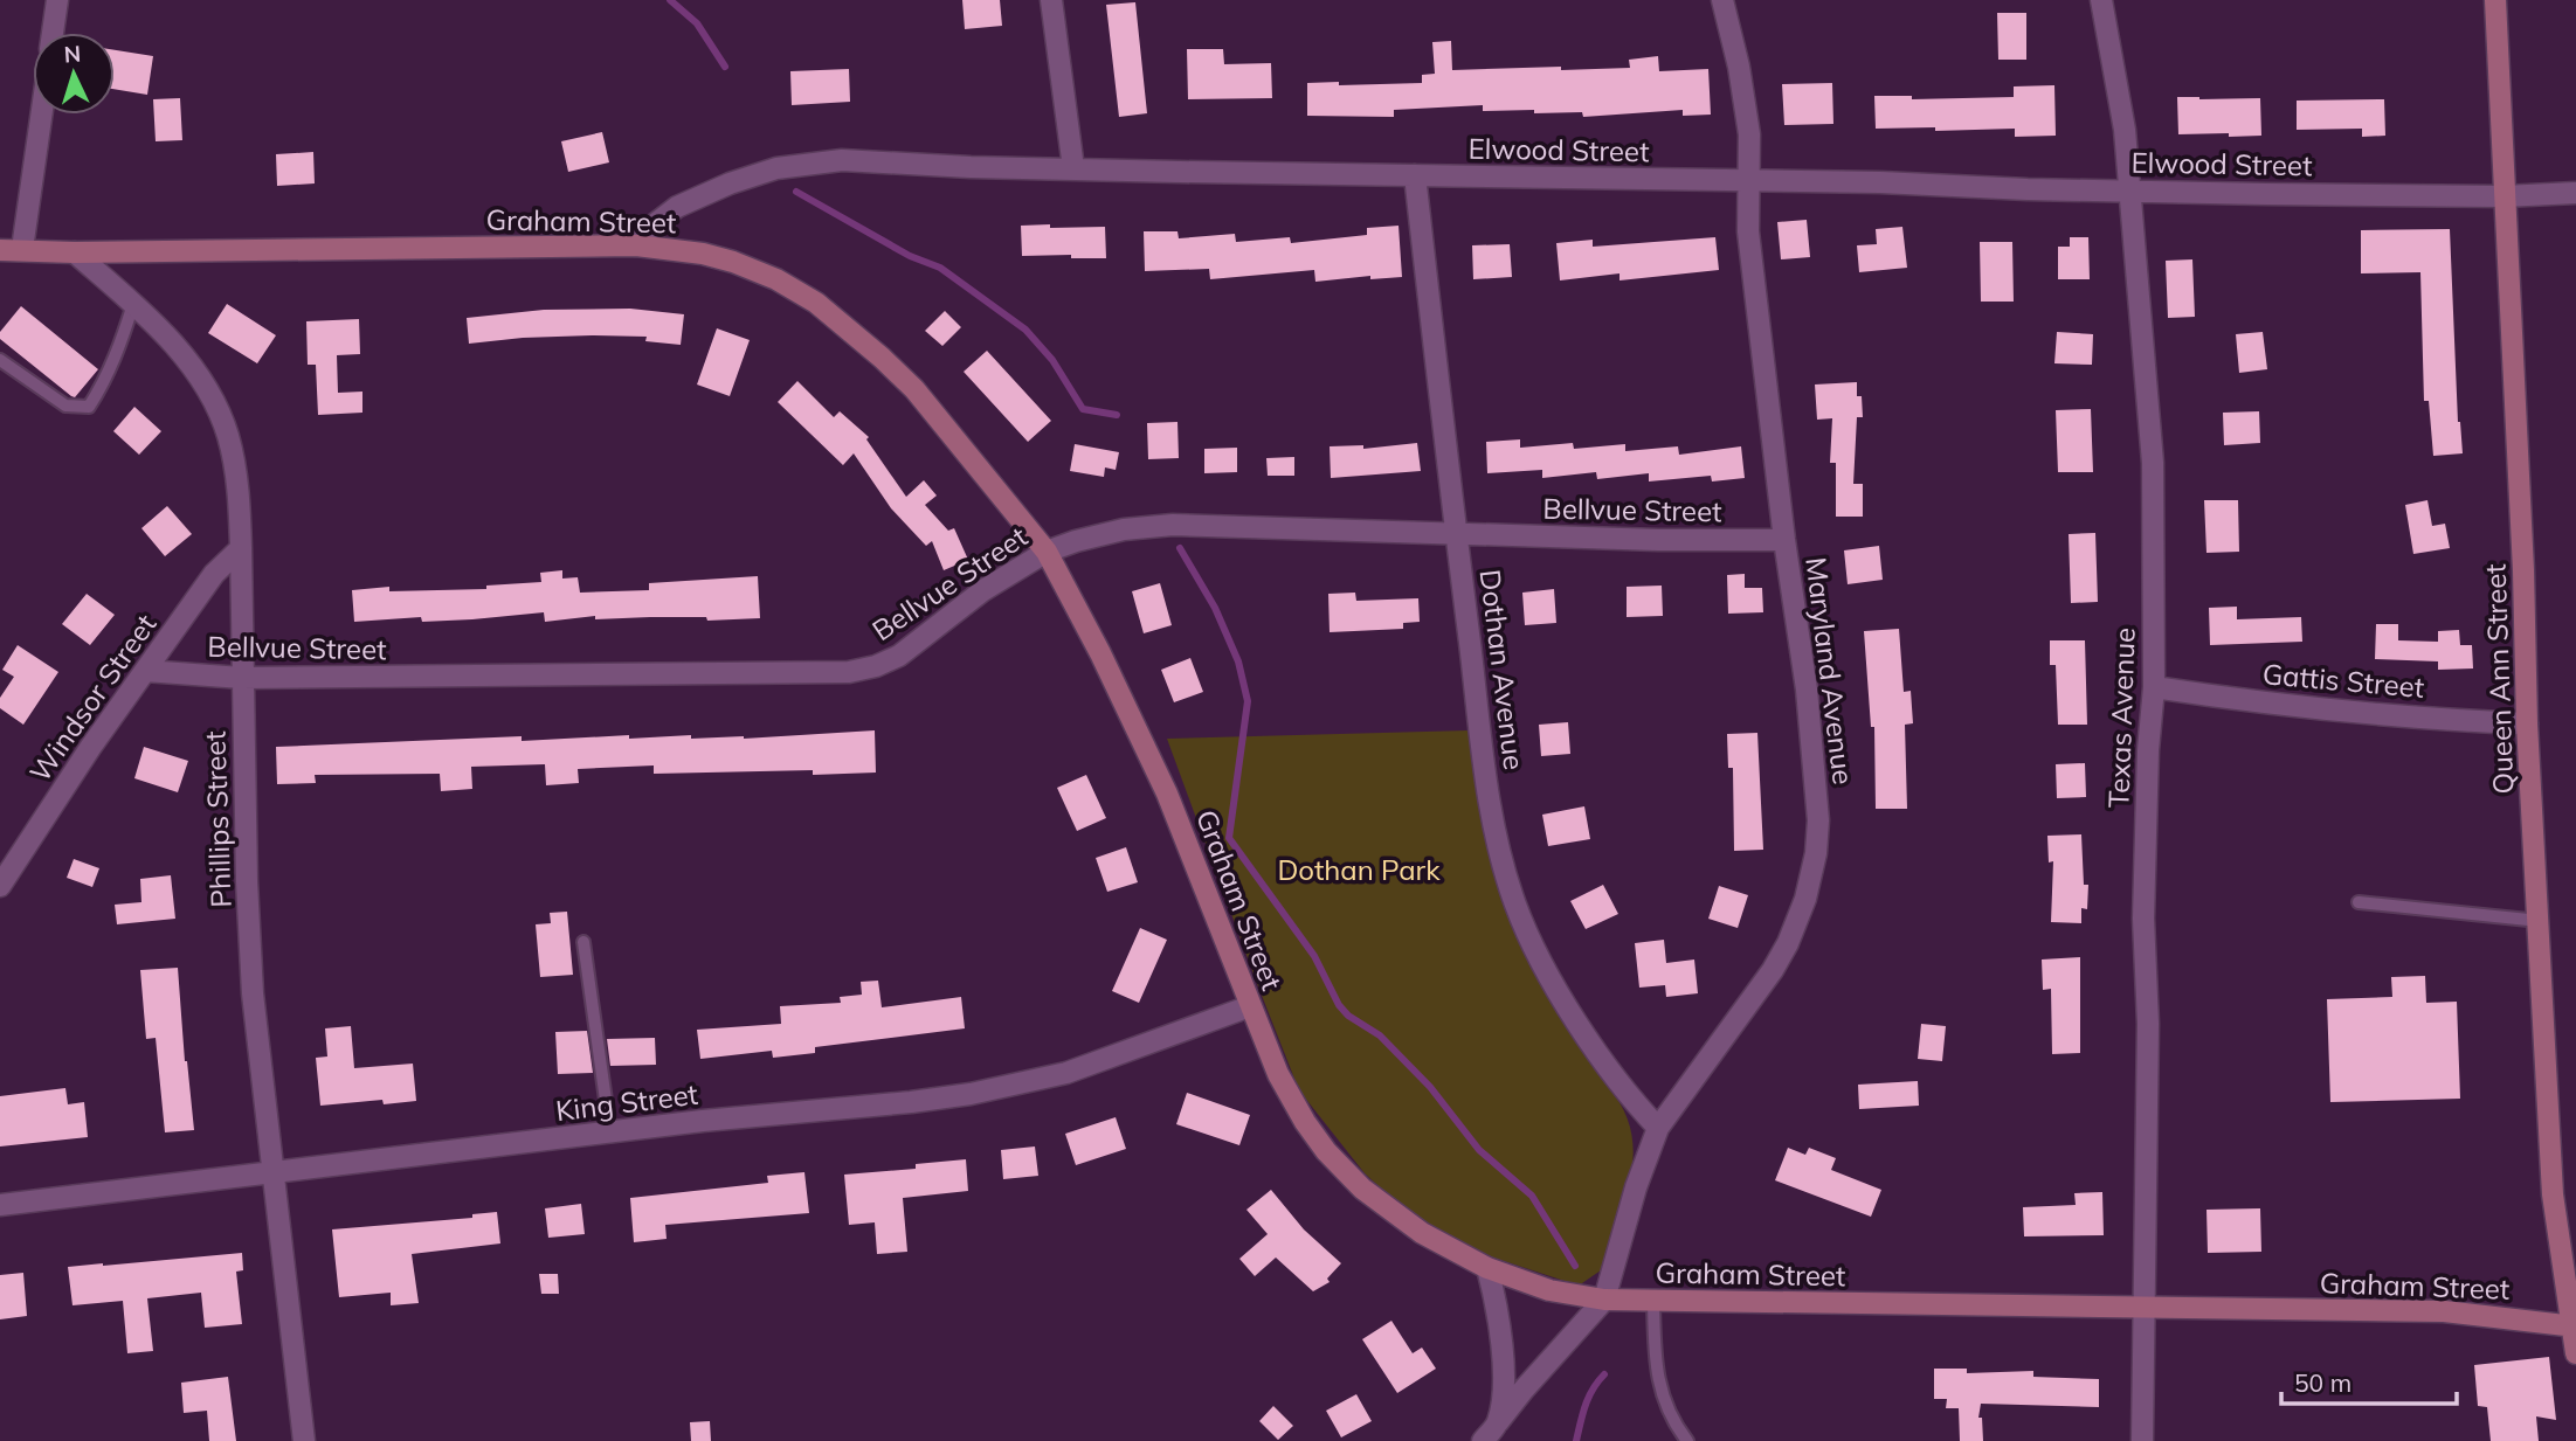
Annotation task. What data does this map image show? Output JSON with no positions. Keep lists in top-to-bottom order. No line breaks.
{"streets":{"street":["Elwood Street","Graham Street","Bellvue Street","Dothan Avenue","Maryland Avenue","Queen Ann Street","Gattis Street","Windsor Street","Texas Avenue","Phillips Street","King Street"]},"crossings":[["Elwood Street","Graham Street"],["Elwood Street","Dothan Avenue"],["Elwood Street","Maryland Avenue"],["Elwood Street","Queen Ann Street"],["Elwood Street","Texas Avenue"],["Graham Street","Bellvue Street"],["Graham Street","Maryland Avenue"],["Graham Street","Queen Ann Street"],["Graham Street","Texas Avenue"],["Graham Street","Phillips Street"],["Graham Street","King Street"],["Bellvue Street","Dothan Avenue"],["Bellvue Street","Maryland Avenue"],["Bellvue Street","Windsor Street"],["Bellvue Street","Phillips Street"],["Dothan Avenue","Maryland Avenue"],["Queen Ann Street","Gattis Street"],["Gattis Street","Texas Avenue"],["Windsor Street","Phillips Street"],["Phillips Street","King Street"]],"parks":["Dothan Park"],"scale_bar":"50 m","north":"top"}
